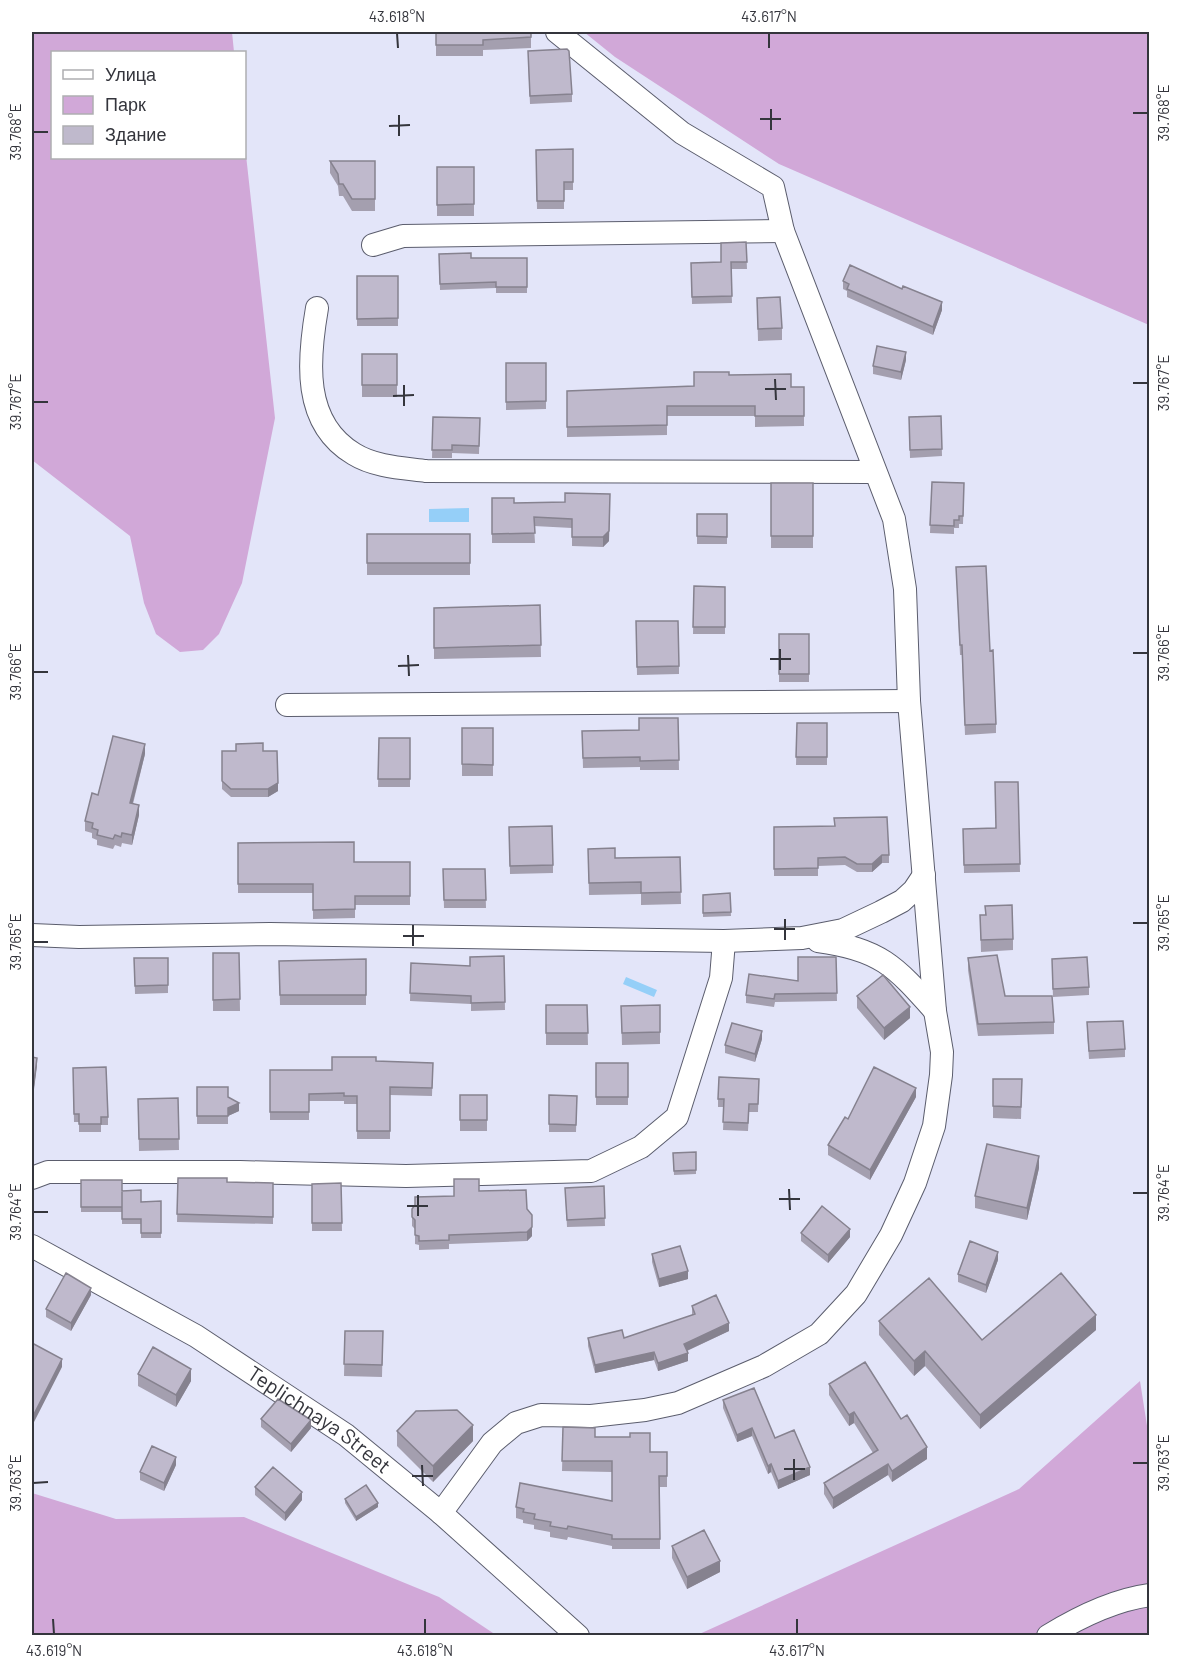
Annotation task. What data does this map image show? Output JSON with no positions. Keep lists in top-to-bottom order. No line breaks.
{"streets":{"street":["Teplichnaya Street"]},"legend":["Улица","Парк","Здание"],"coordinates":["43.618°N","43.617°N","39.768°E","39.767°E","39.766°E","39.765°E","39.764°E","39.763°E","43.619°N"]}
